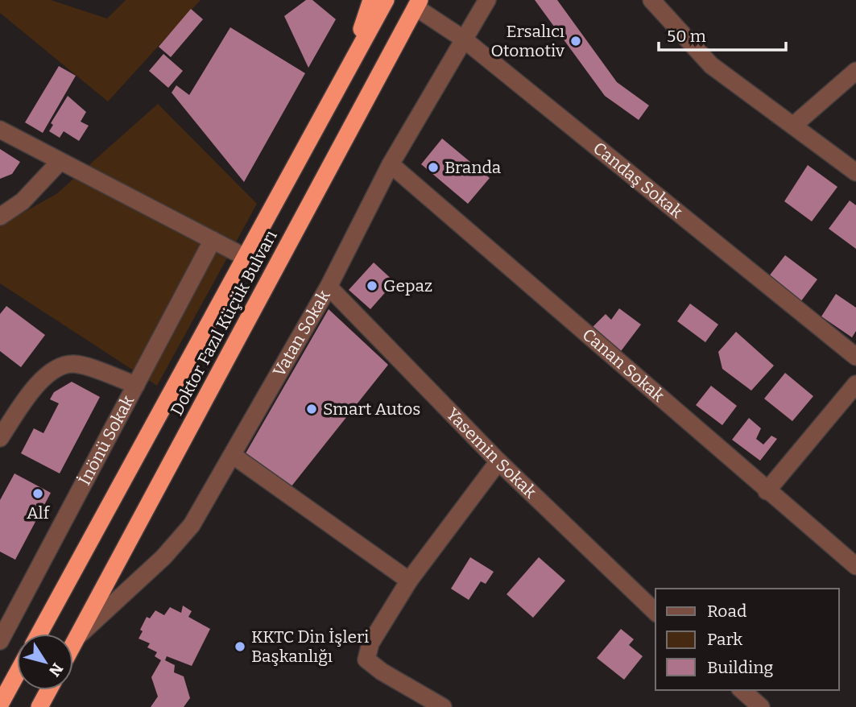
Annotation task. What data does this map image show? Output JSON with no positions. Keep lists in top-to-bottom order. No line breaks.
{"streets":{"highway":["Doktor Fazıl Küçük Bulvarı"],"street":["Candaş Sokak","Vatan Sokak","Canan Sokak","İnönü Sokak","Yasemin Sokak"]},"crossings":[["Candaş Sokak","Doktor Fazıl Küçük Bulvarı"],["Candaş Sokak","Vatan Sokak"],["Doktor Fazıl Küçük Bulvarı","Vatan Sokak"],["Vatan Sokak","Canan Sokak"],["Vatan Sokak","Yasemin Sokak"]],"places":["Ersalıcı Otomotiv","Branda","Gepaz","Smart Autos","Alf","KKTC Din İşleri Başkanlığı"],"legend":["Road","Park","Building"],"scale_bar":"50 m","north":"bottom right"}
